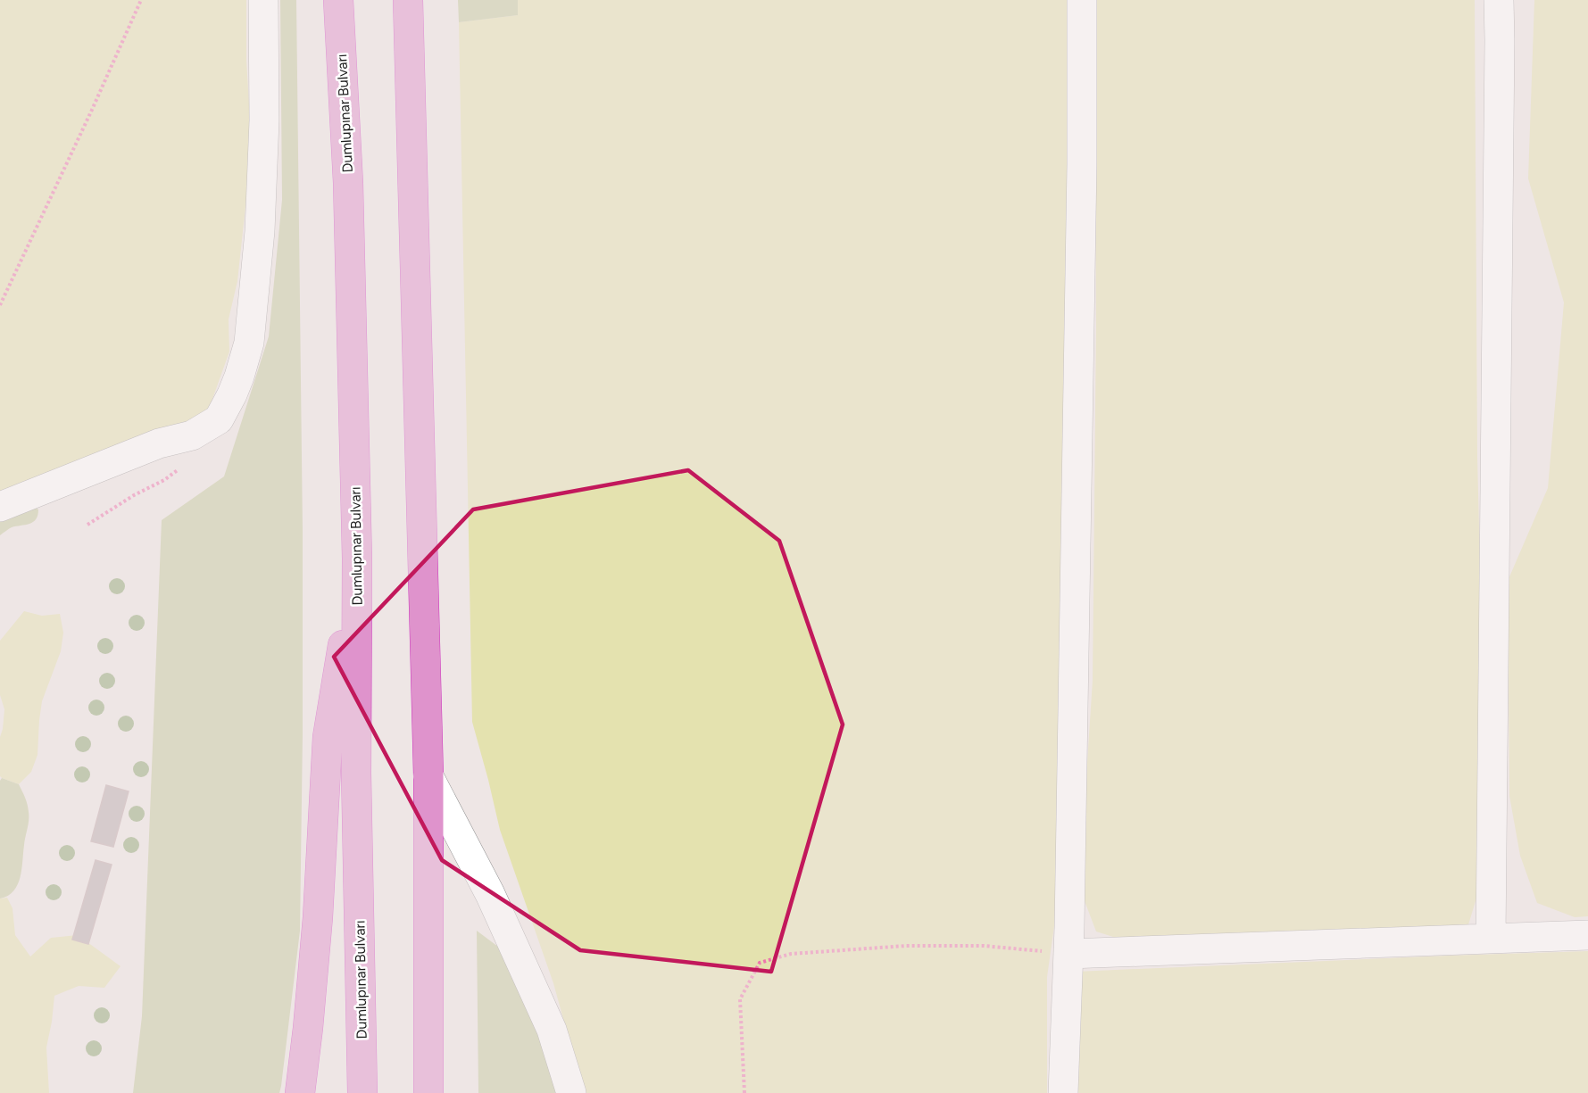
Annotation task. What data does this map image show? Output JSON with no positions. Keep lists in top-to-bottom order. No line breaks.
{"streets":{"highway":["Dumlupınar Bulvarı"]}}
